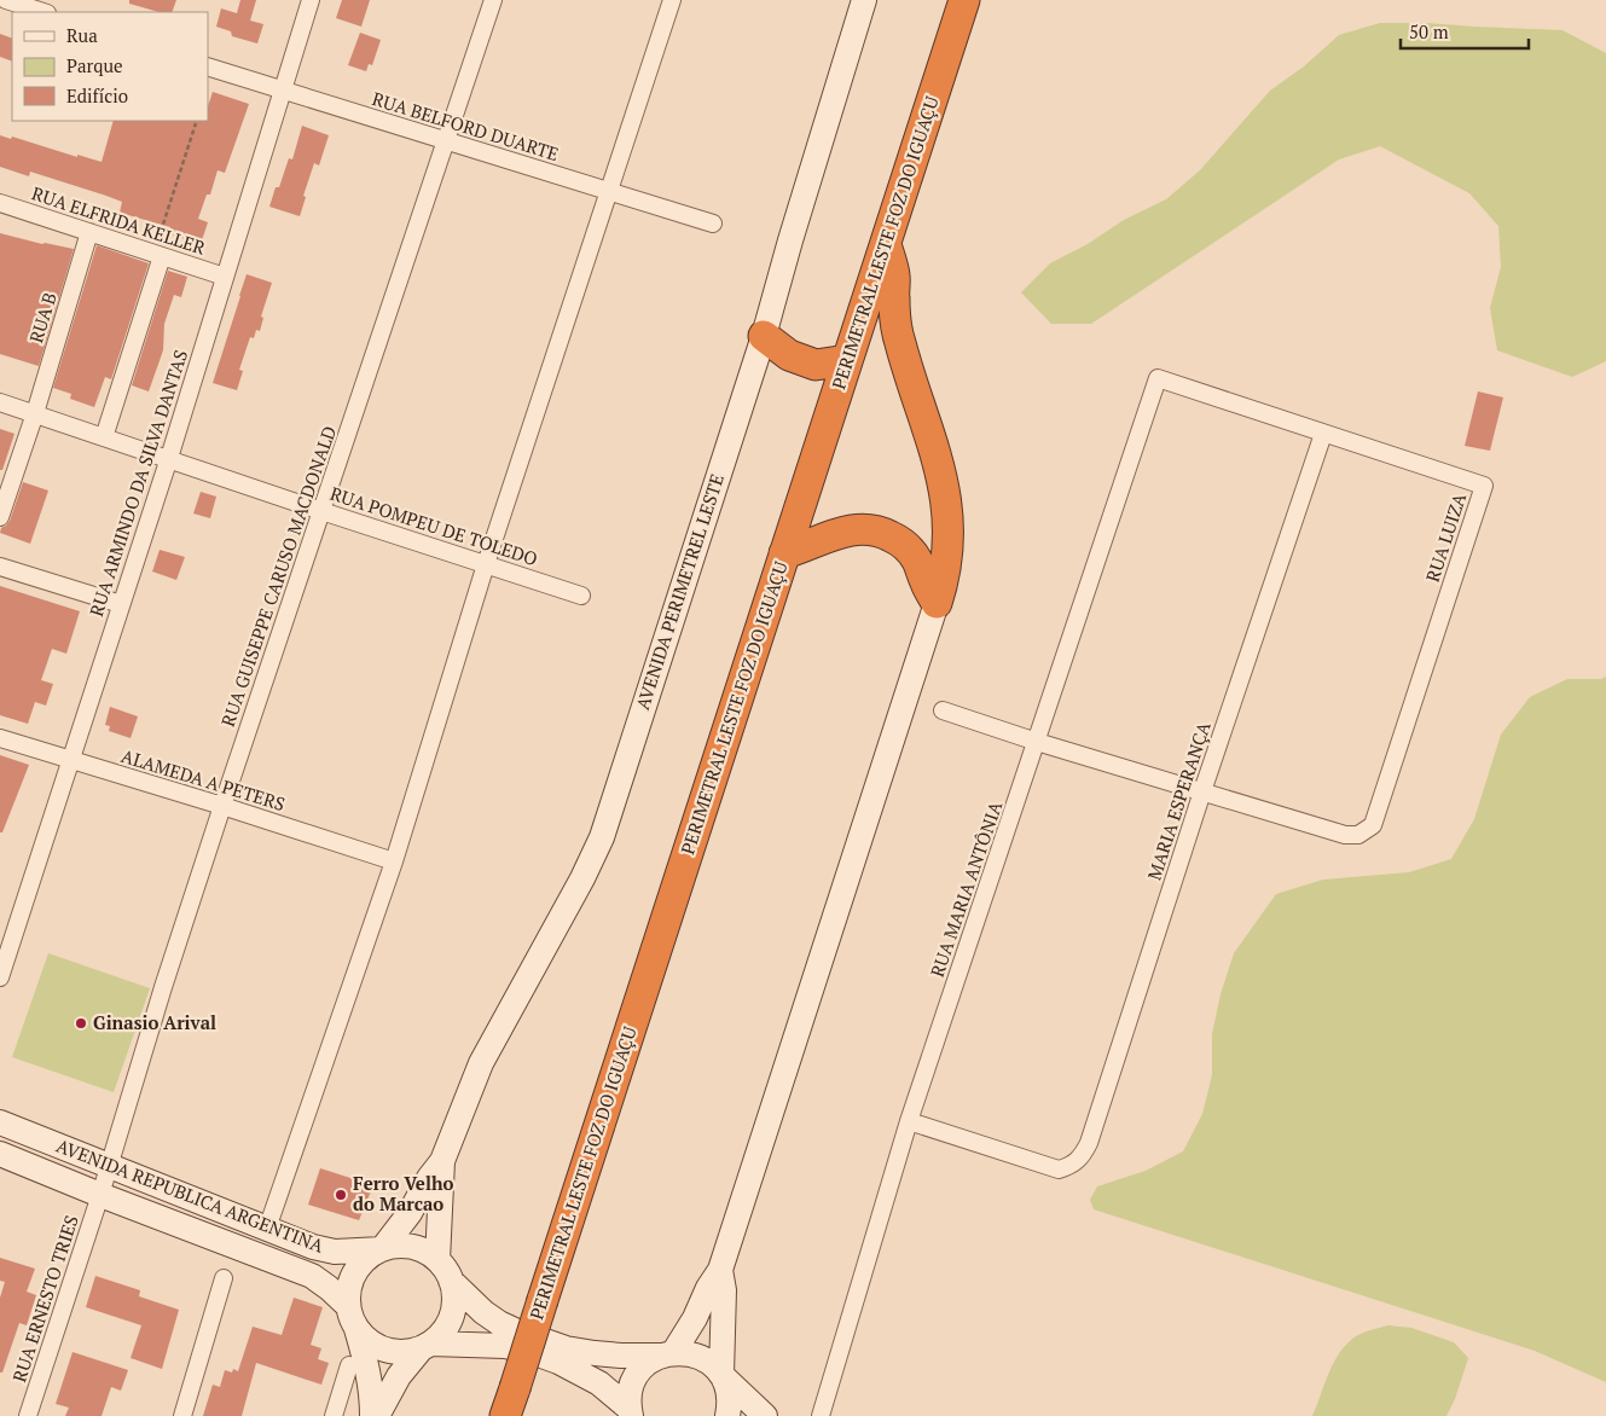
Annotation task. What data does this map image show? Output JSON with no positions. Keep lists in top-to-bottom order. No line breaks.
{"streets":{"highway":["PERIMETRAL LESTE FOZ DO IGUAÇU"],"street":["RUA BELFORD DUARTE","RUA ELFRIDA KELLER","RUA B","RUA ARMINDO DA SILVA DANTAS","RUA POMPEU DE TOLEDO","RUA LUIZA","RUA GUISEPPE CARUSO MACDONALD","AVENIDA PERIMETREL LESTE","ALAMEDA A PETERS","MARIA ESPERANÇA","RUA MARIA ANTÔNIA","AVENIDA REPUBLICA ARGENTINA","RUA ERNESTO TRIES"]},"crossings":[["RUA BELFORD DUARTE","RUA ARMINDO DA SILVA DANTAS"],["RUA BELFORD DUARTE","RUA GUISEPPE CARUSO MACDONALD"],["RUA ELFRIDA KELLER","RUA B"],["RUA ELFRIDA KELLER","RUA ARMINDO DA SILVA DANTAS"],["RUA B","RUA POMPEU DE TOLEDO"],["RUA ARMINDO DA SILVA DANTAS","RUA POMPEU DE TOLEDO"],["RUA ARMINDO DA SILVA DANTAS","ALAMEDA A PETERS"],["RUA POMPEU DE TOLEDO","RUA GUISEPPE CARUSO MACDONALD"],["RUA LUIZA","MARIA ESPERANÇA"],["RUA LUIZA","RUA MARIA ANTÔNIA"],["RUA GUISEPPE CARUSO MACDONALD","ALAMEDA A PETERS"],["RUA GUISEPPE CARUSO MACDONALD","AVENIDA REPUBLICA ARGENTINA"],["RUA GUISEPPE CARUSO MACDONALD","RUA ERNESTO TRIES"],["AVENIDA PERIMETREL LESTE","AVENIDA REPUBLICA ARGENTINA"],["MARIA ESPERANÇA","RUA MARIA ANTÔNIA"],["AVENIDA REPUBLICA ARGENTINA","RUA ERNESTO TRIES"]],"places":["Ginasio Arival","Ferro Velho do Marcao"],"legend":["Rua","Parque","Edifício"],"scale_bar":"50 m"}
